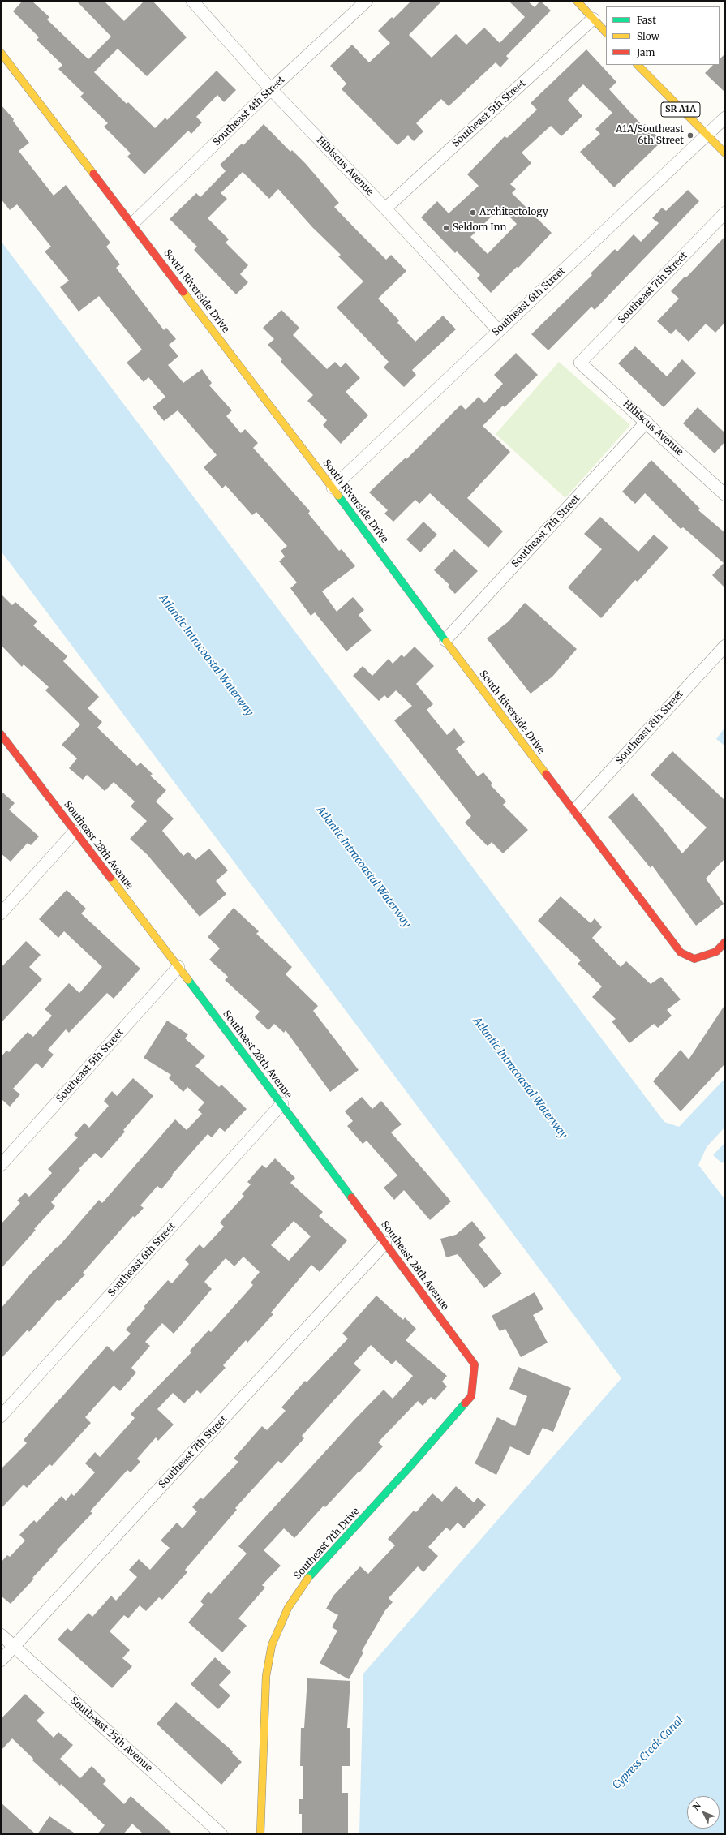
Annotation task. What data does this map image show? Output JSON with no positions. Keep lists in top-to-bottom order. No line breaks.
{"streets":{"street":["SR A1A","Southeast 4th Street","Southeast 5th Street","Hibiscus Avenue","Southeast 7th Street","South Riverside Drive","Southeast 6th Street","Southeast 8th Street","Southeast 28th Avenue","Southeast 7th Drive","Southeast 25th Avenue"]},"crossings":[["SR A1A","Southeast 6th Street"],["Southeast 4th Street","Hibiscus Avenue"],["Southeast 4th Street","South Riverside Drive"],["Southeast 5th Street","Hibiscus Avenue"],["Southeast 5th Street","Southeast 28th Avenue"],["Hibiscus Avenue","Southeast 7th Street"],["Hibiscus Avenue","Southeast 6th Street"],["Southeast 7th Street","South Riverside Drive"],["Southeast 7th Street","Southeast 28th Avenue"],["Southeast 7th Street","Southeast 25th Avenue"],["South Riverside Drive","Southeast 6th Street"],["South Riverside Drive","Southeast 8th Street"],["Southeast 6th Street","Southeast 28th Avenue"],["Southeast 28th Avenue","Southeast 7th Drive"]],"water":["Atlantic Intracoastal Waterway","Cypress Creek Canal"],"places":["A1A/Southeast 6th Street","Architectology","Seldom Inn"],"legend":["Fast","Slow","Jam"],"north":"top left"}
